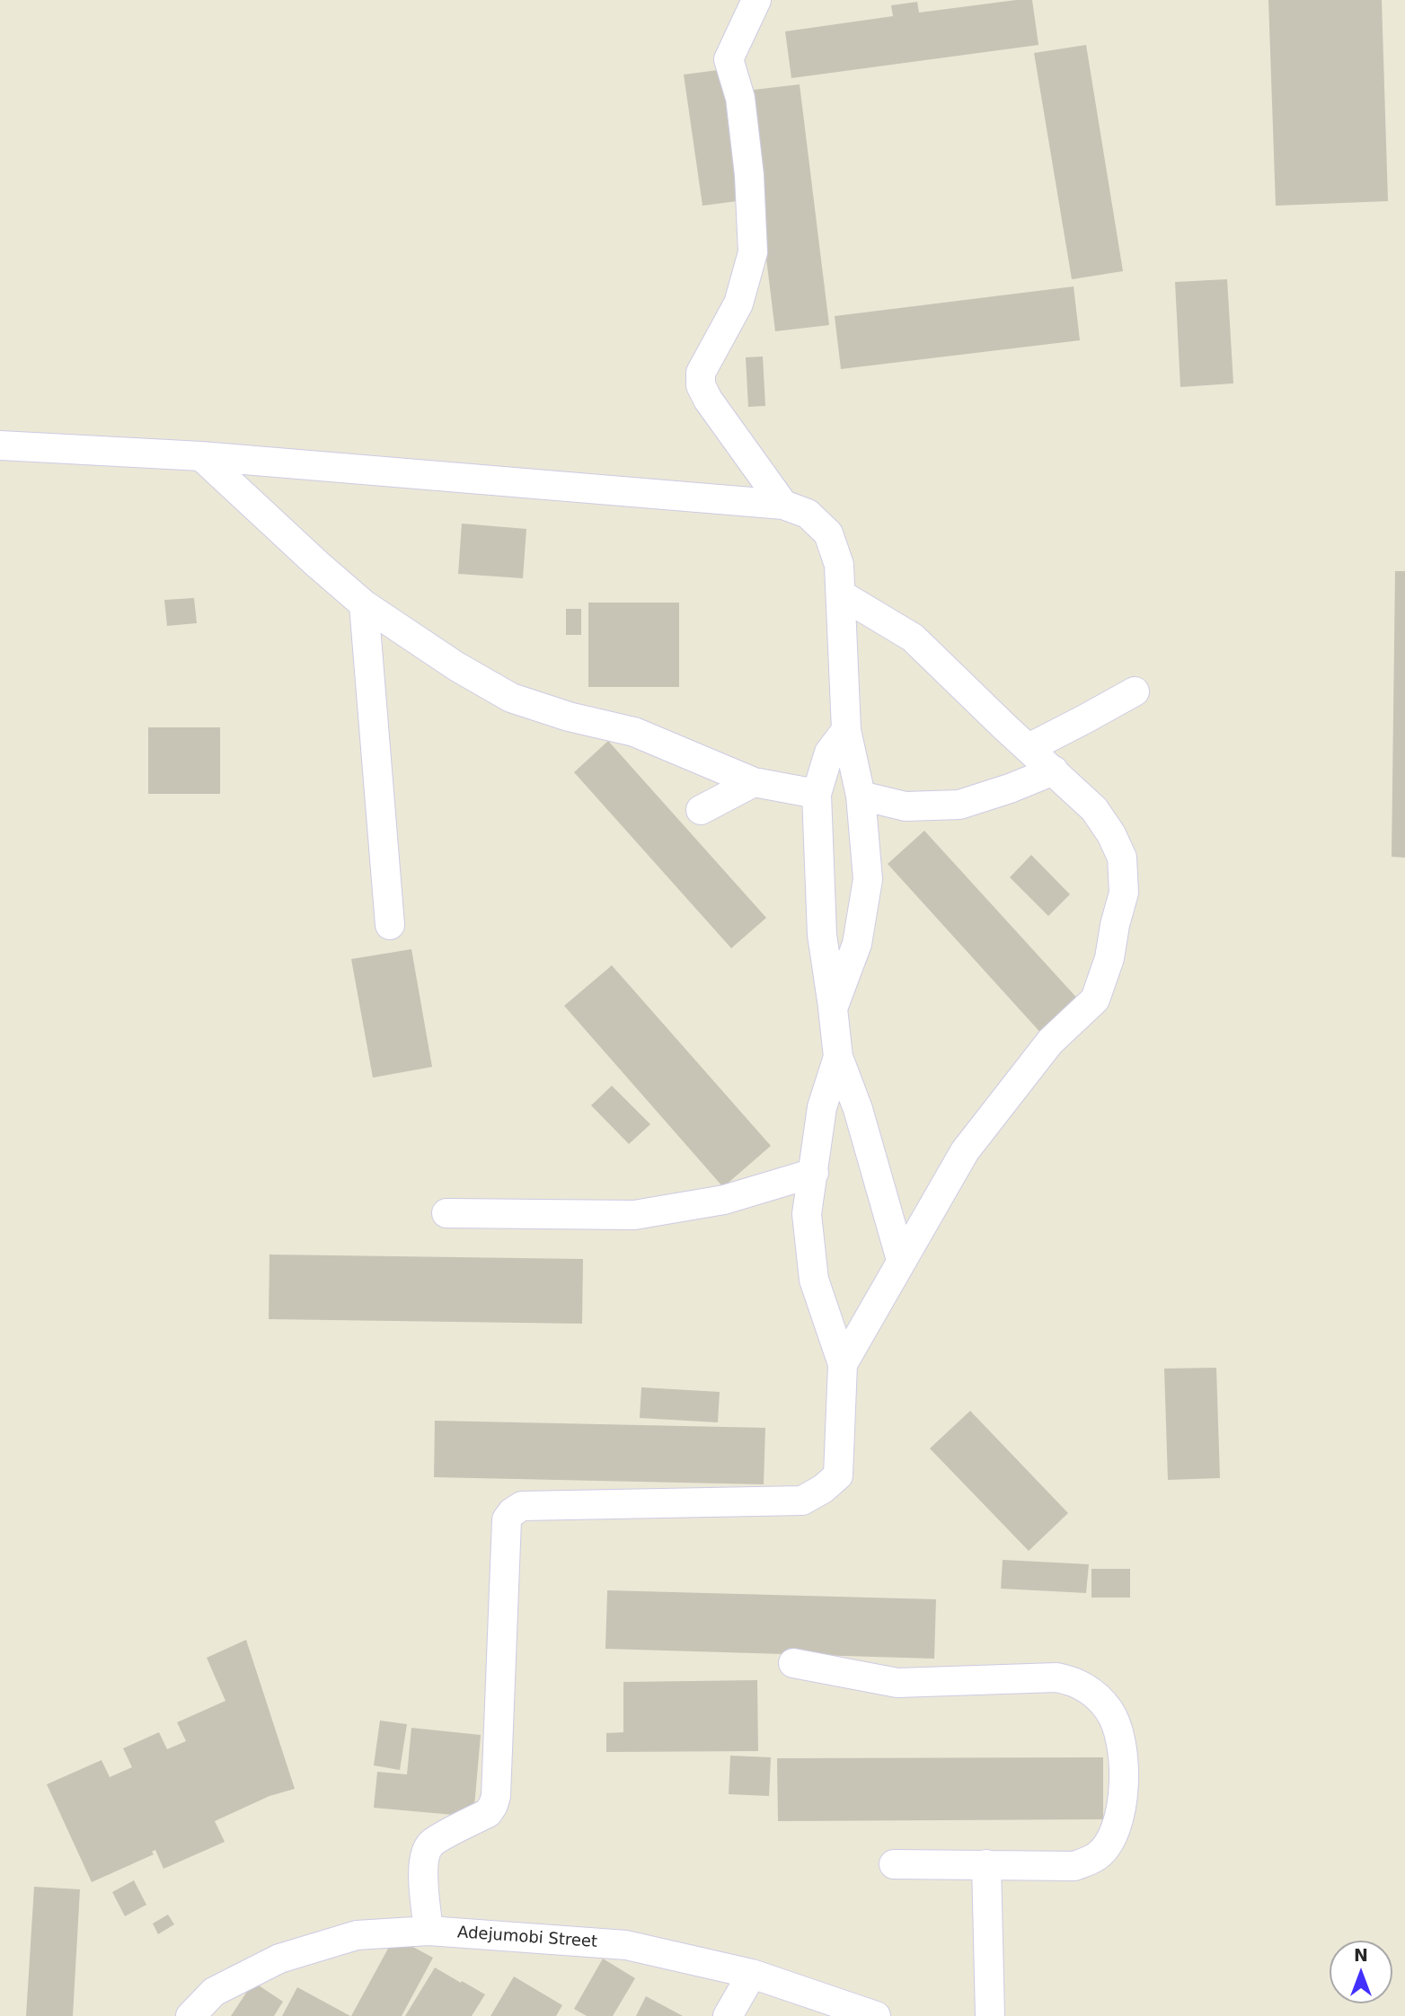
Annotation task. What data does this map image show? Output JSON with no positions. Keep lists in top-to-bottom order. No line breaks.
{"streets":{"street":["Adejumobi Street"]},"north":"top"}
